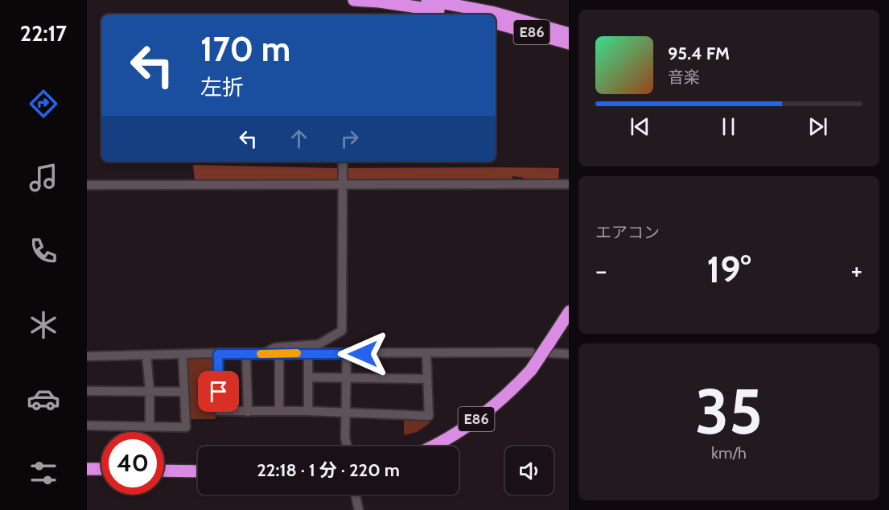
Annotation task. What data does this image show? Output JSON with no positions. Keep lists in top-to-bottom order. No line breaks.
{"streets":{"highway":["E86"]},"page":{"tabs":"22:17","turn":["170 m","左折"],"song":["95.4 FM","音楽"],"tile":["エアコン",["35","km/h"]],"heat":["−","19°","+"],"limit":"40","trip":"22:18 · 1 分 · 220 m"}}
